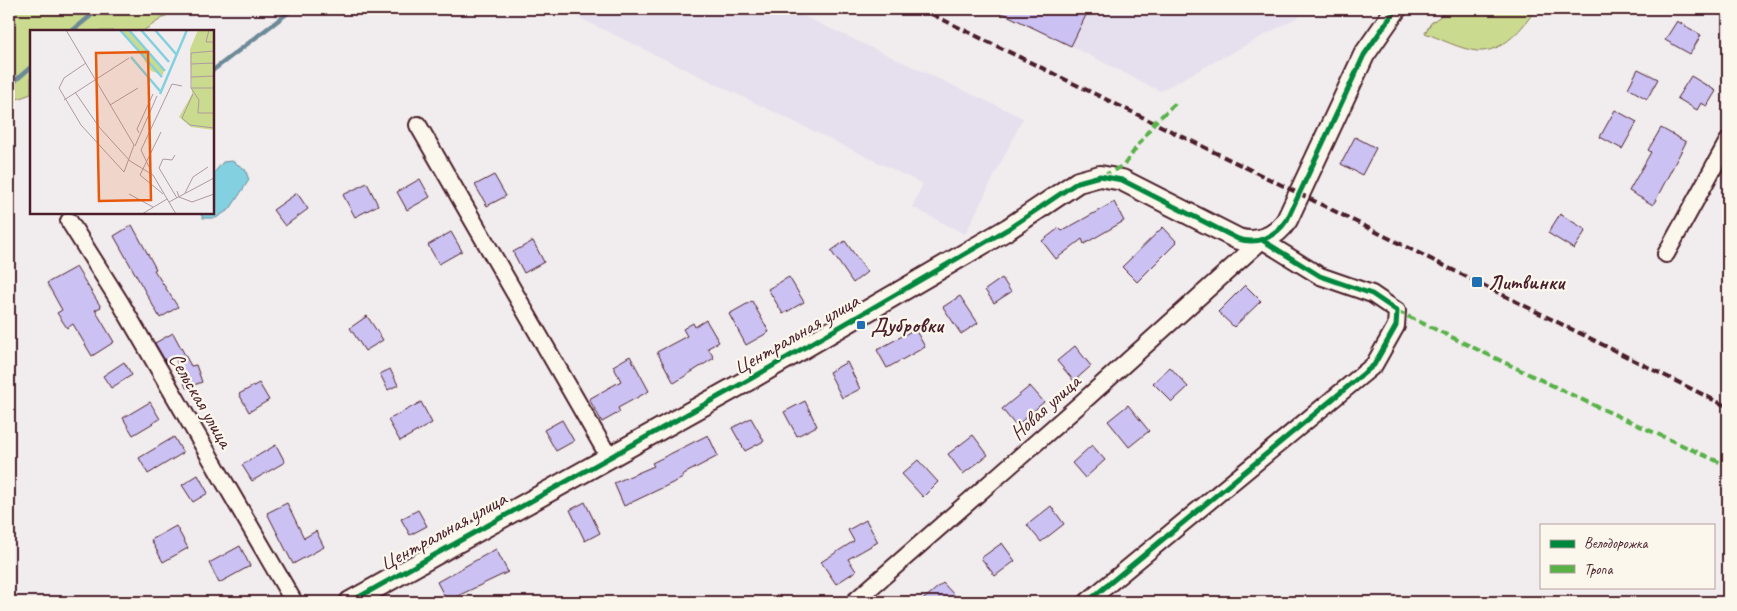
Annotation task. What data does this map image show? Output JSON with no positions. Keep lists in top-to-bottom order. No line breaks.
{"streets":{"street":["Центральная улица","Сельская улица","Новая улица"]},"crossings":[["Центральная улица","Новая улица"]],"places":{"transit":["Литвинки","Дубровки"]},"legend":["Велодорожка","Тропа"]}
